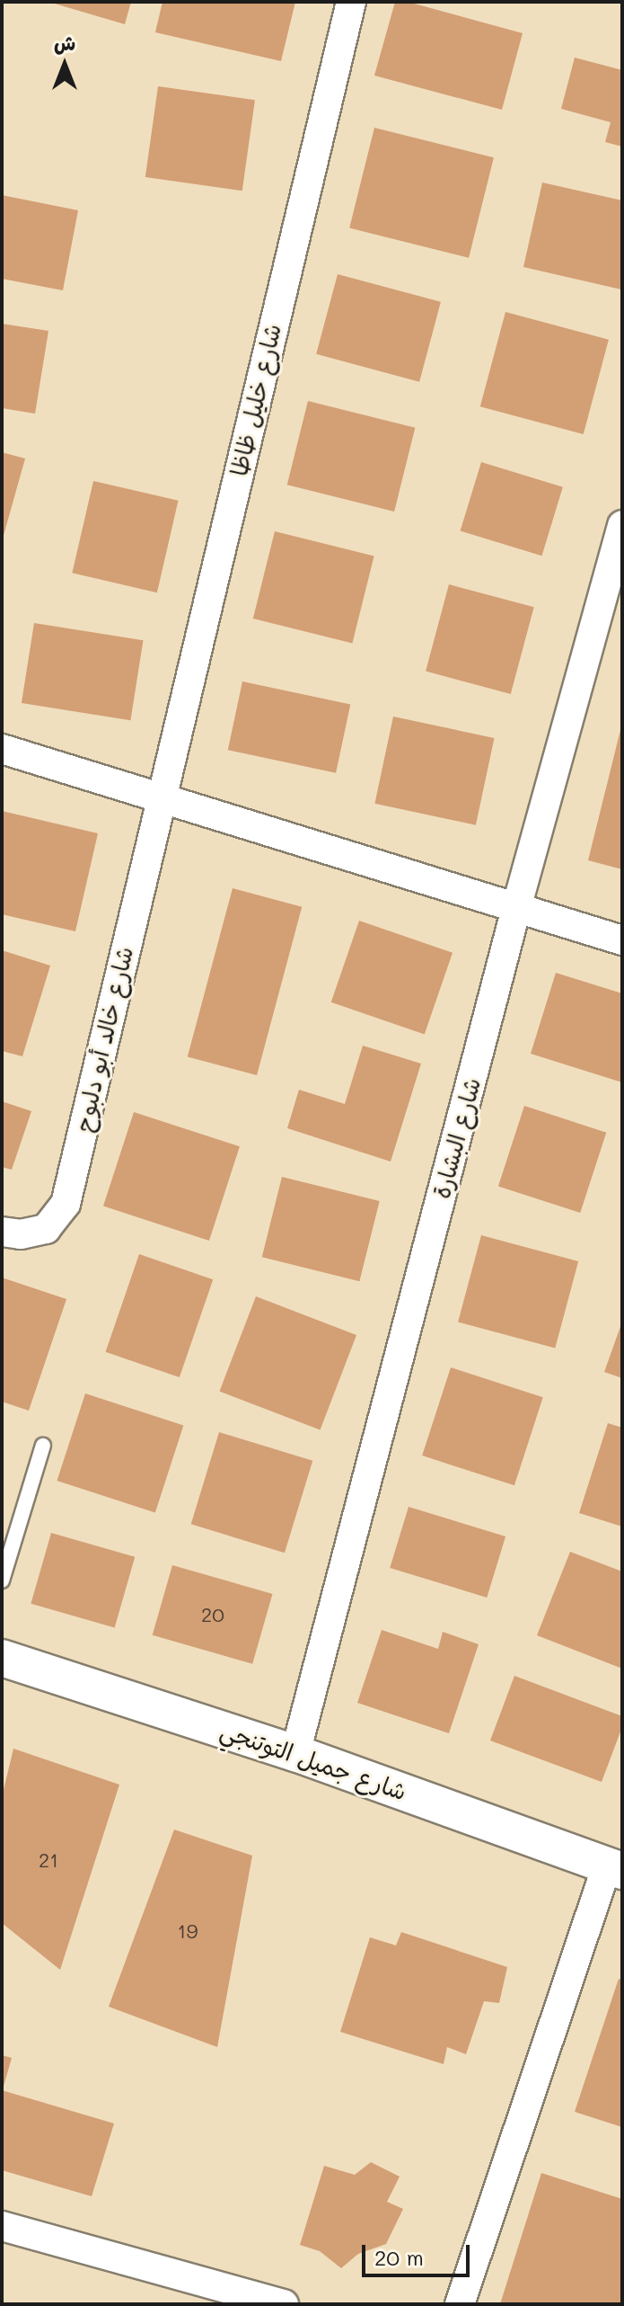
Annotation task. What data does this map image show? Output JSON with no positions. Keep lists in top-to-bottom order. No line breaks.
{"streets":{"street":["شارع خليل ظاظا","شارع خالد أبو دلبوح","شارع البشارة","شارع جميل التوتنجي"]},"crossings":[["شارع خليل ظاظا","شارع خالد أبو دلبوح"],["شارع البشارة","شارع جميل التوتنجي"]],"house_numbers":["20","21","19"],"scale_bar":"20 m","north":"top"}
